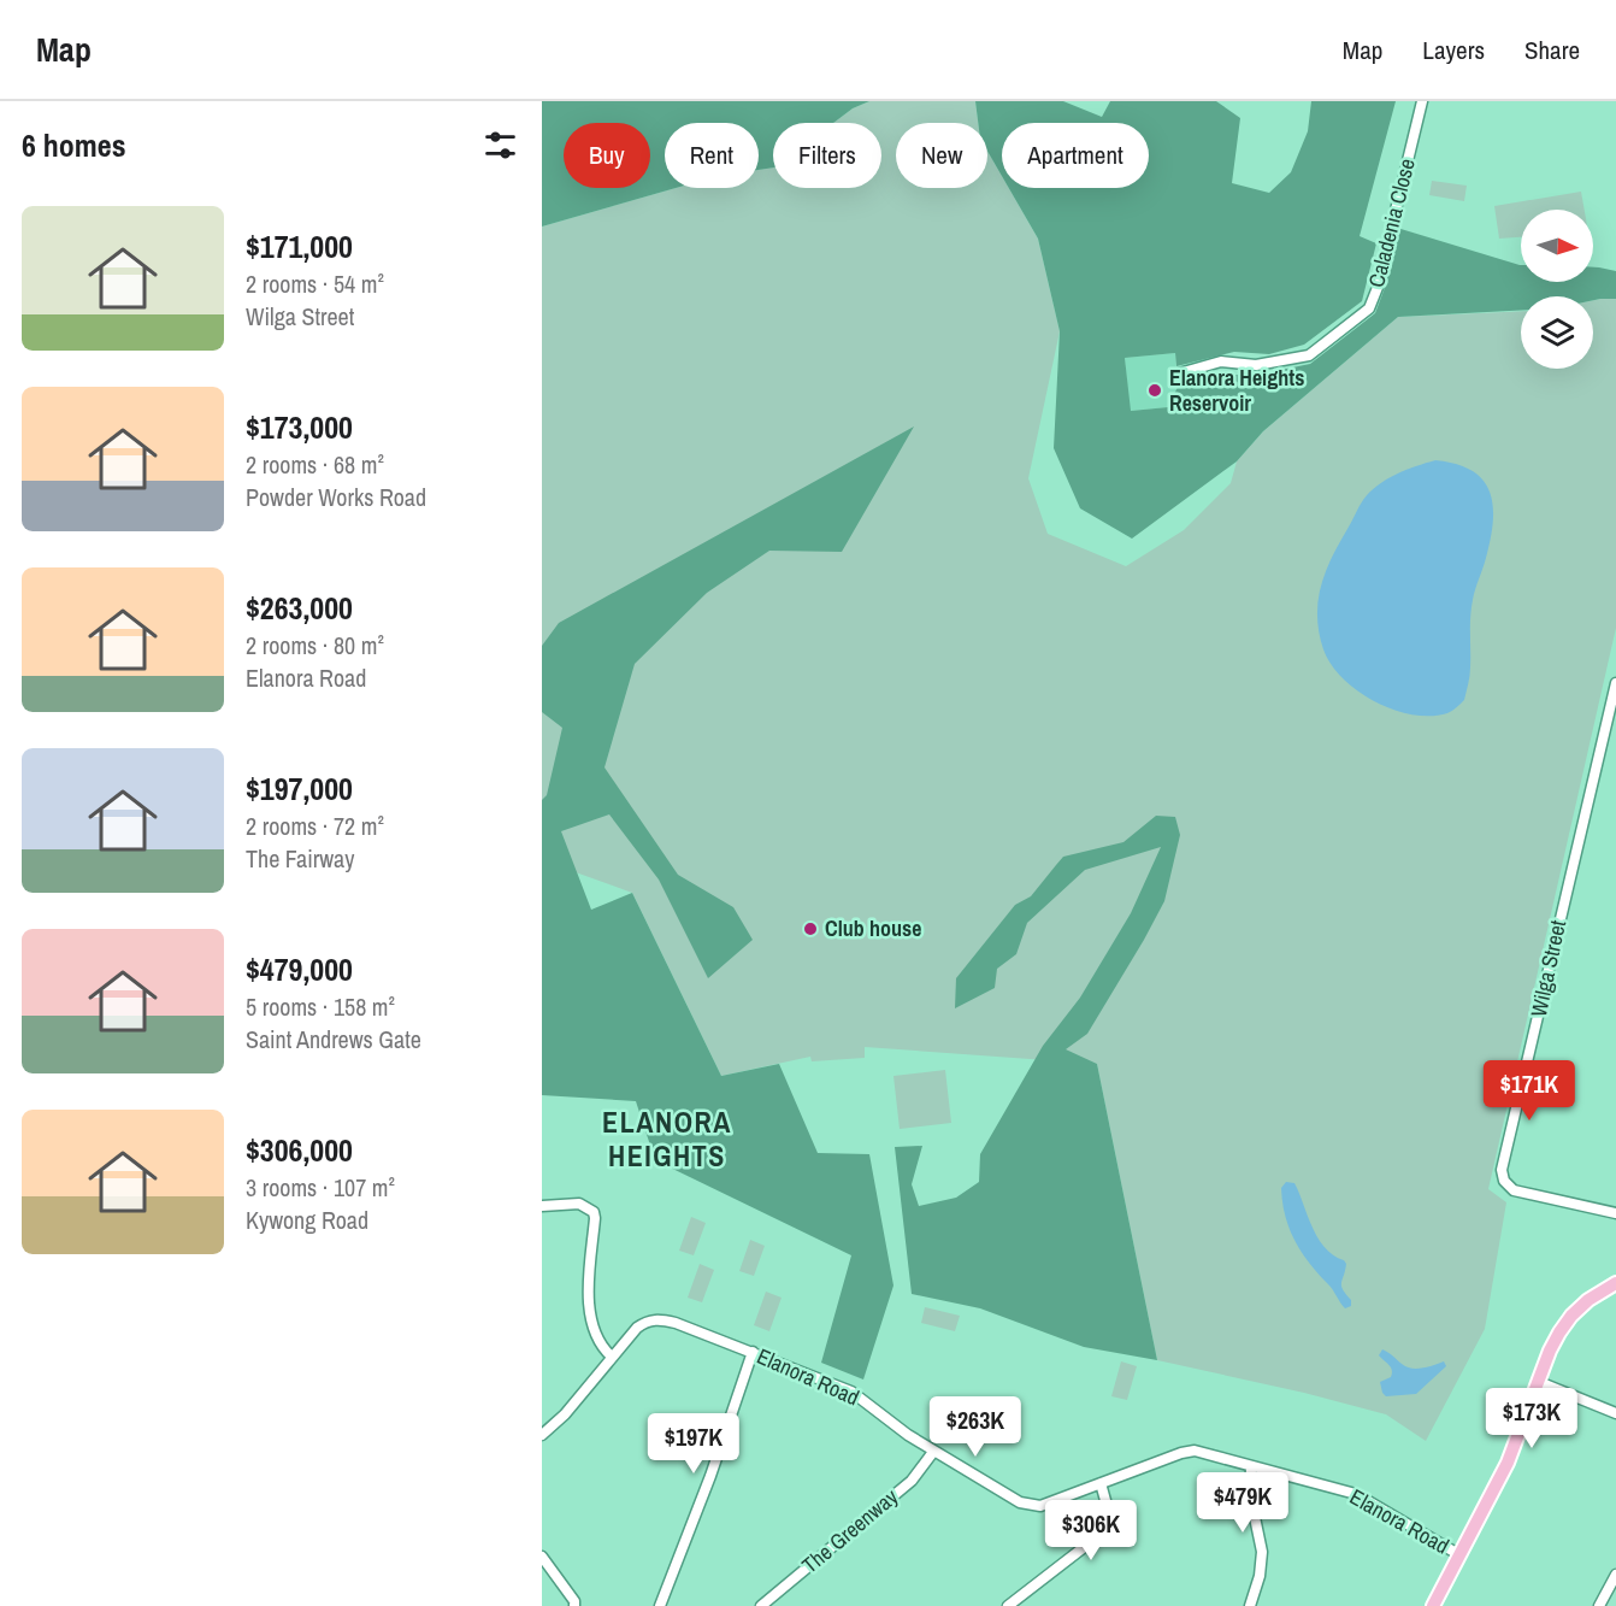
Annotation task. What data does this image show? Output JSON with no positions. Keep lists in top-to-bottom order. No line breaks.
{"streets":{"street":["Caladenia Close","Wilga Street","Elanora Road","The Greenway"]},"crossings":[["Elanora Road","The Greenway"]],"districts":["ELANORA HEIGHTS"],"places":["Elanora Heights Reservoir","Club house"],"north":"right","page":{"header":"Map","nav":["Map","Layers","Share"],"heading":"6 homes","chip":["Buy","Rent","Filters","New","Apartment"],"list":[{"name":"$171,000","note":"2 rooms · 54 m² · Wilga Street"},{"name":"$173,000","note":"2 rooms · 68 m² · Powder Works Road"},{"name":"$263,000","note":"2 rooms · 80 m² · Elanora Road"},{"name":"$197,000","note":"2 rooms · 72 m² · The Fairway"},{"name":"$479,000","note":"5 rooms · 158 m² · Saint Andrews Gate"},{"name":"$306,000","note":"3 rooms · 107 m² · Kywong Road"}],"price":["$171K","$173K","$263K","$197K","$479K","$306K"]}}
